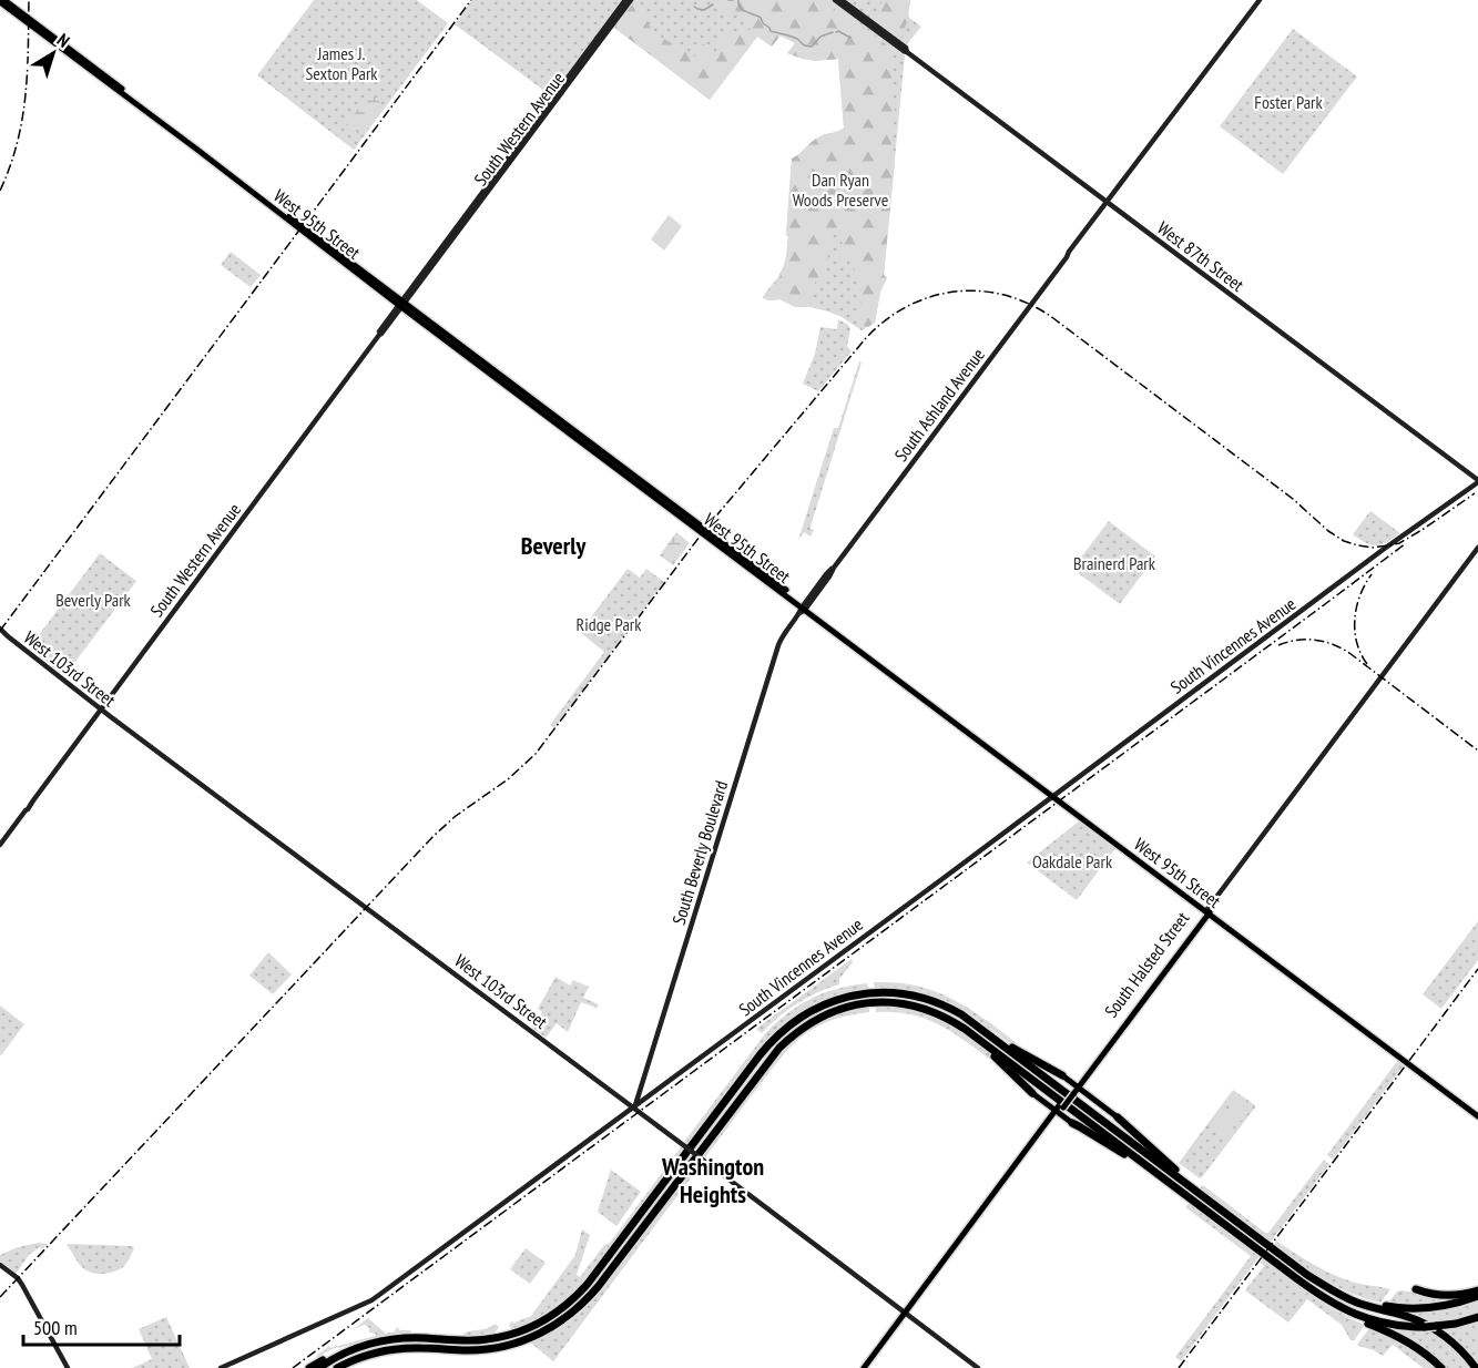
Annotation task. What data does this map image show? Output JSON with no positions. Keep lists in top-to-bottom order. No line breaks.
{"streets":{"main road":["South Western Avenue","West 95th Street","West 87th Street","South Ashland Avenue","South Vincennes Avenue","West 103rd Street","South Beverly Boulevard","South Halsted Street"]},"crossings":[["South Western Avenue","West 95th Street"],["South Western Avenue","West 103rd Street"],["West 95th Street","South Ashland Avenue"],["West 95th Street","South Vincennes Avenue"],["West 95th Street","South Beverly Boulevard"],["West 95th Street","South Halsted Street"],["West 87th Street","South Ashland Avenue"],["West 87th Street","South Vincennes Avenue"],["South Ashland Avenue","South Beverly Boulevard"],["South Vincennes Avenue","West 103rd Street"],["South Vincennes Avenue","South Beverly Boulevard"],["West 103rd Street","South Beverly Boulevard"],["West 103rd Street","South Halsted Street"]],"districts":["Beverly","Washington Heights"],"parks":["James J. Sexton Park","Foster Park","Dan Ryan Woods Preserve","Brainerd Park","Beverly Park","Ridge Park","Oakdale Park"],"scale_bar":"500 m","north":"top right"}
